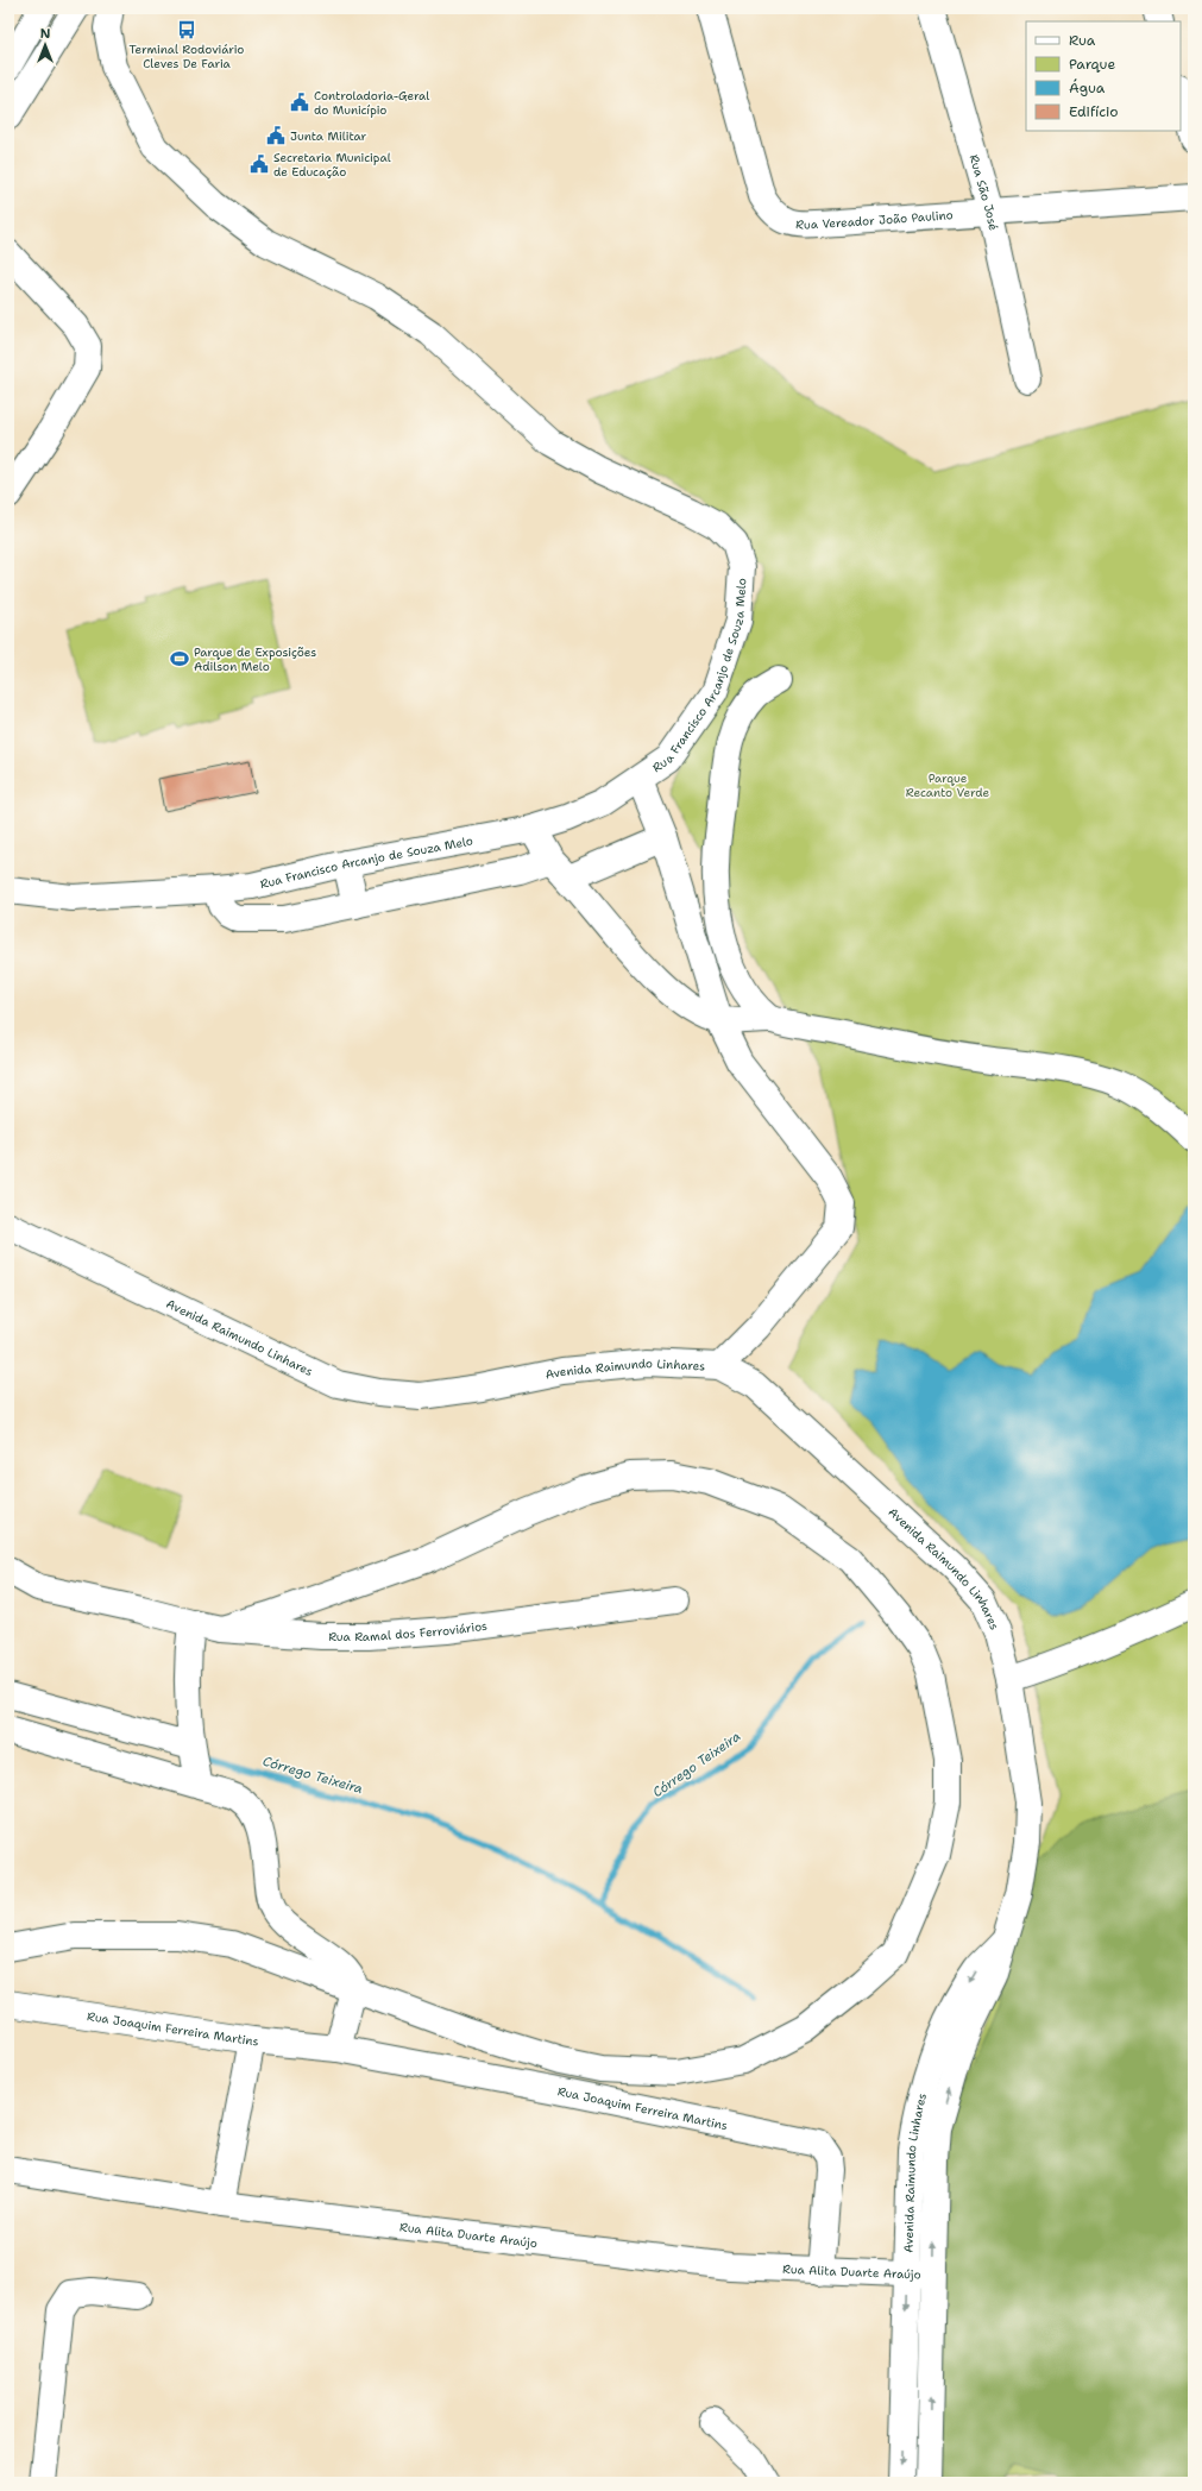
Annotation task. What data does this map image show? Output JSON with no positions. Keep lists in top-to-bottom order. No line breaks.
{"streets":{"street":["Rua São José","Rua Vereador João Paulino","Rua Francisco Arcanjo de Souza Melo","Avenida Raimundo Linhares","Rua Ramal dos Ferroviários","Rua Joaquim Ferreira Martins","Rua Alita Duarte Araújo"]},"crossings":[["Rua São José","Rua Vereador João Paulino"],["Avenida Raimundo Linhares","Rua Alita Duarte Araújo"],["Rua Joaquim Ferreira Martins","Rua Alita Duarte Araújo"]],"water":["Córrego Teixeira"],"parks":["Parque Recanto Verde"],"places":{"bus stop":["Terminal Rodoviário Cleves De Faria"],"public building":["Controladoria-Geral do Município","Junta Militar","Secretaria Municipal de Educação"],"sports":["Parque de Exposições Adilson Melo"]},"legend":["Rua","Parque","Água","Edifício"],"north":"top"}
